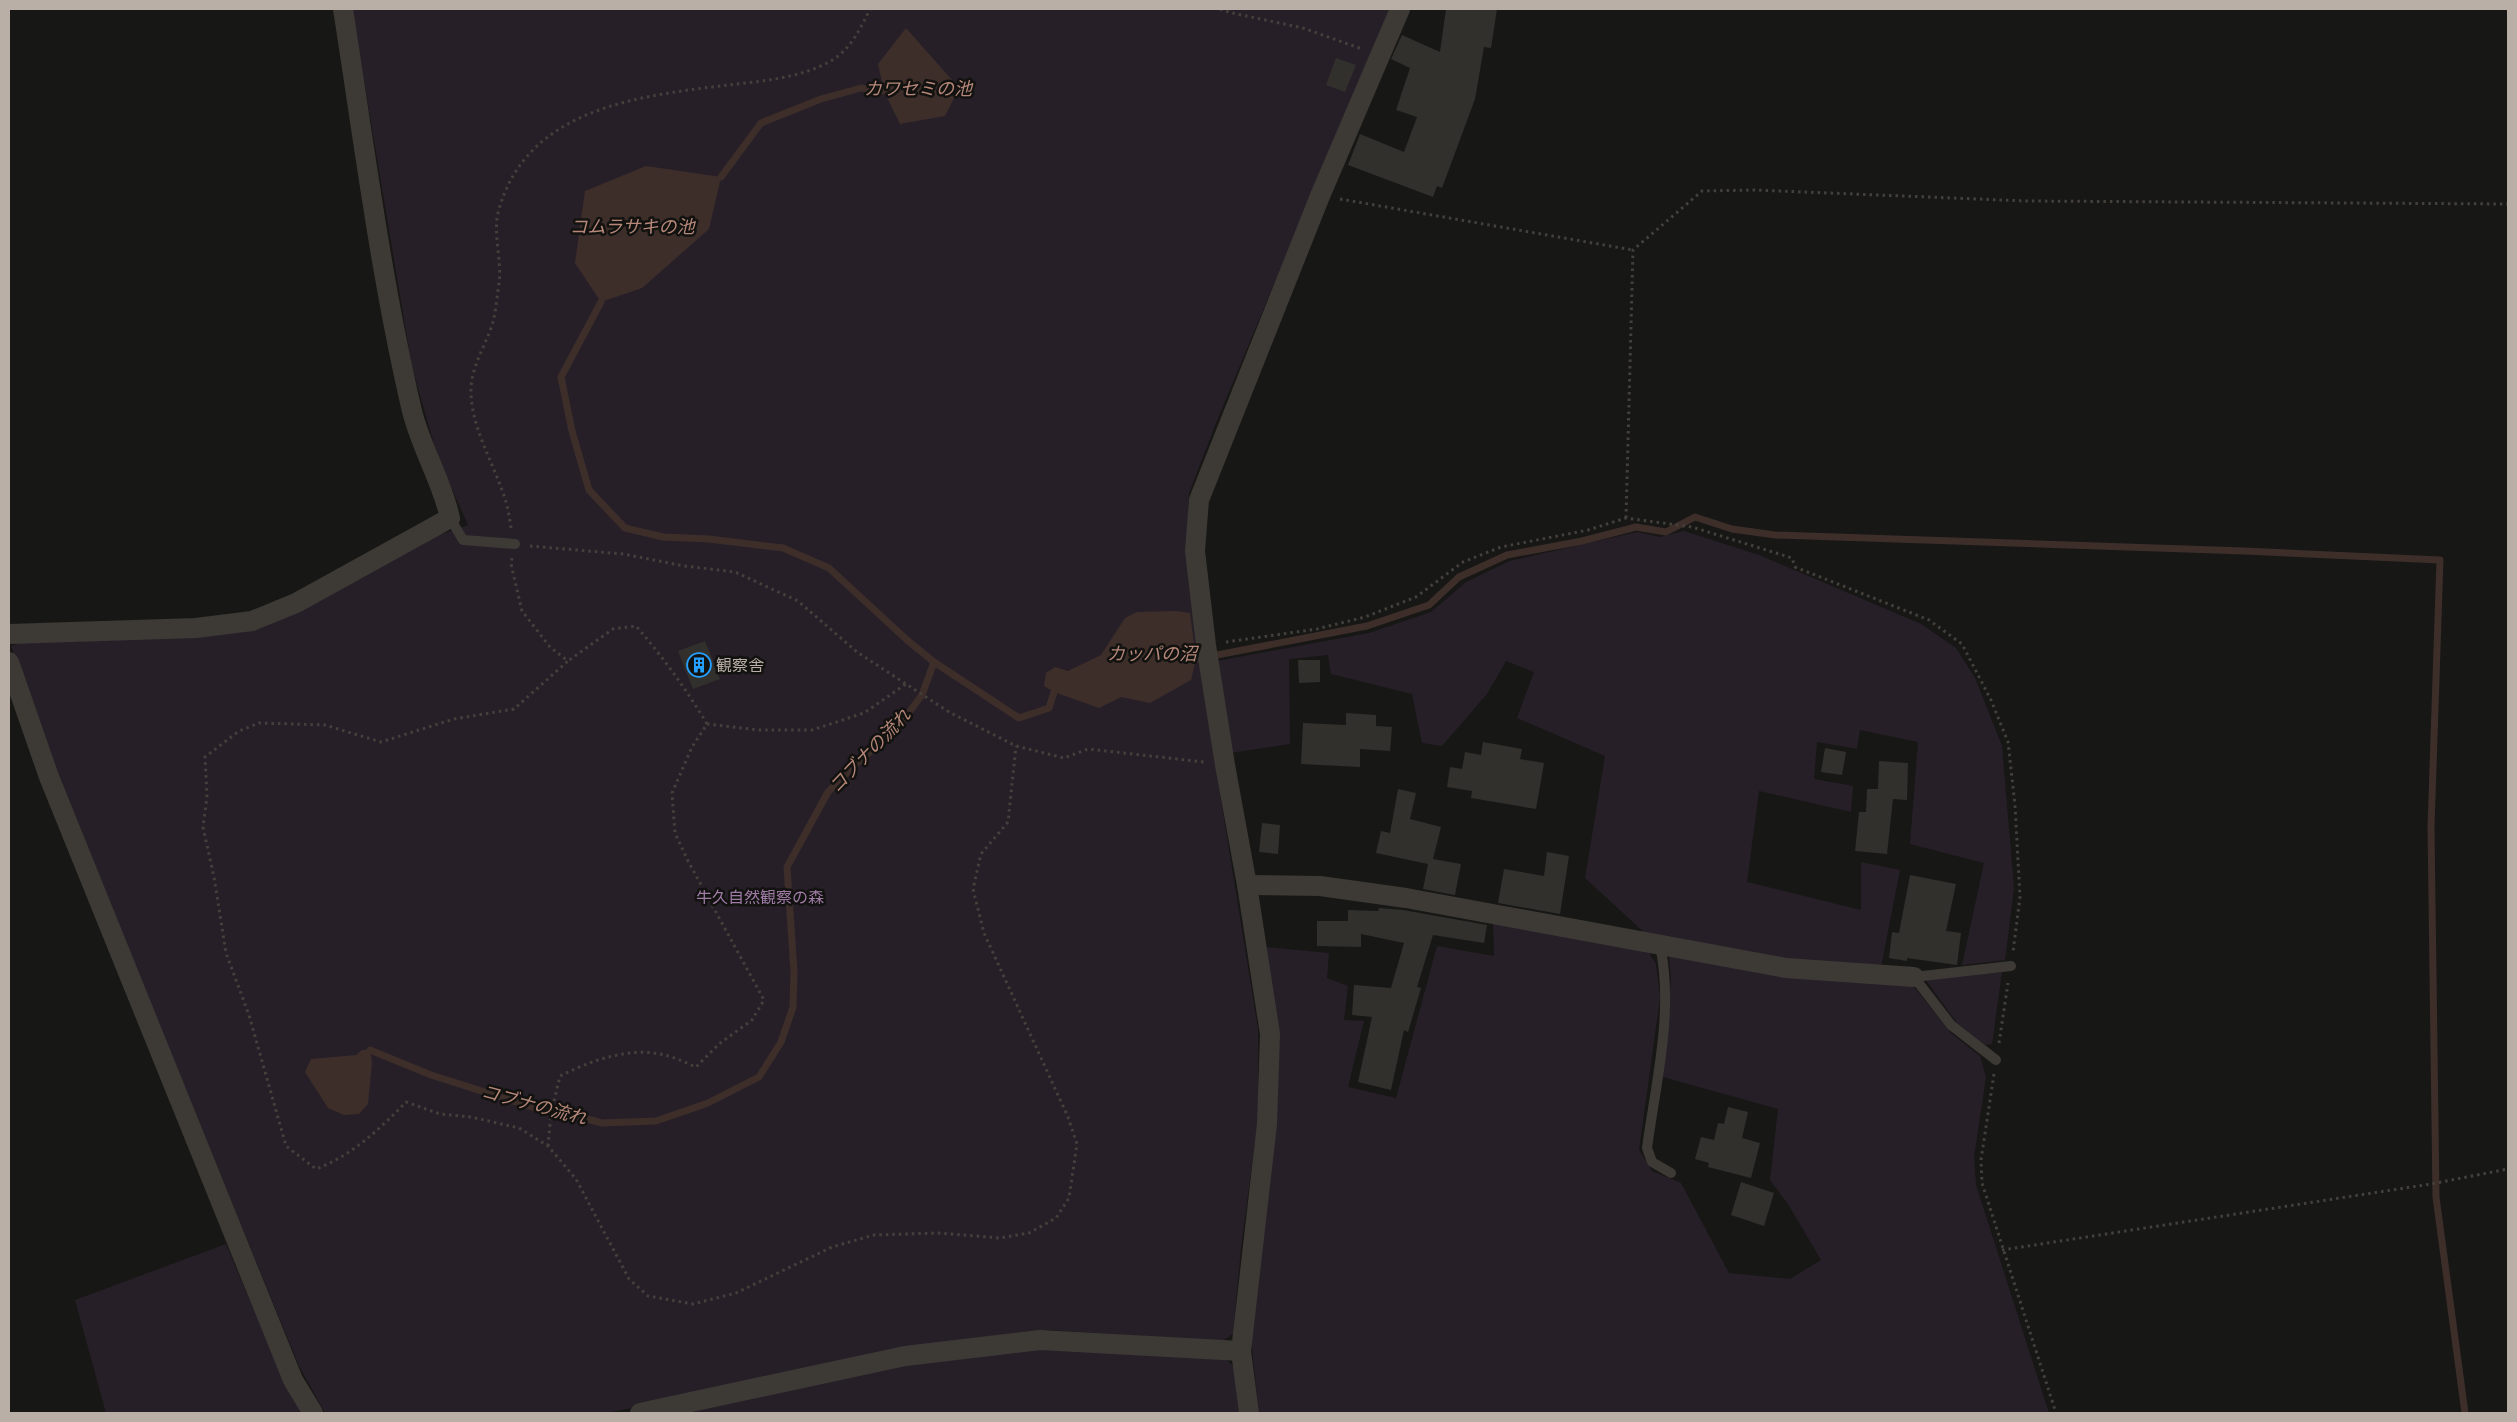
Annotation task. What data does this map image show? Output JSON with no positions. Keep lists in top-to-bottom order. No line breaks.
{"water":["カワセミの池","コムラサキの池","カッパの沼","コブナの流れ"],"parks":["牛久自然観察の森"],"places":{"building":["観察舎"]}}
